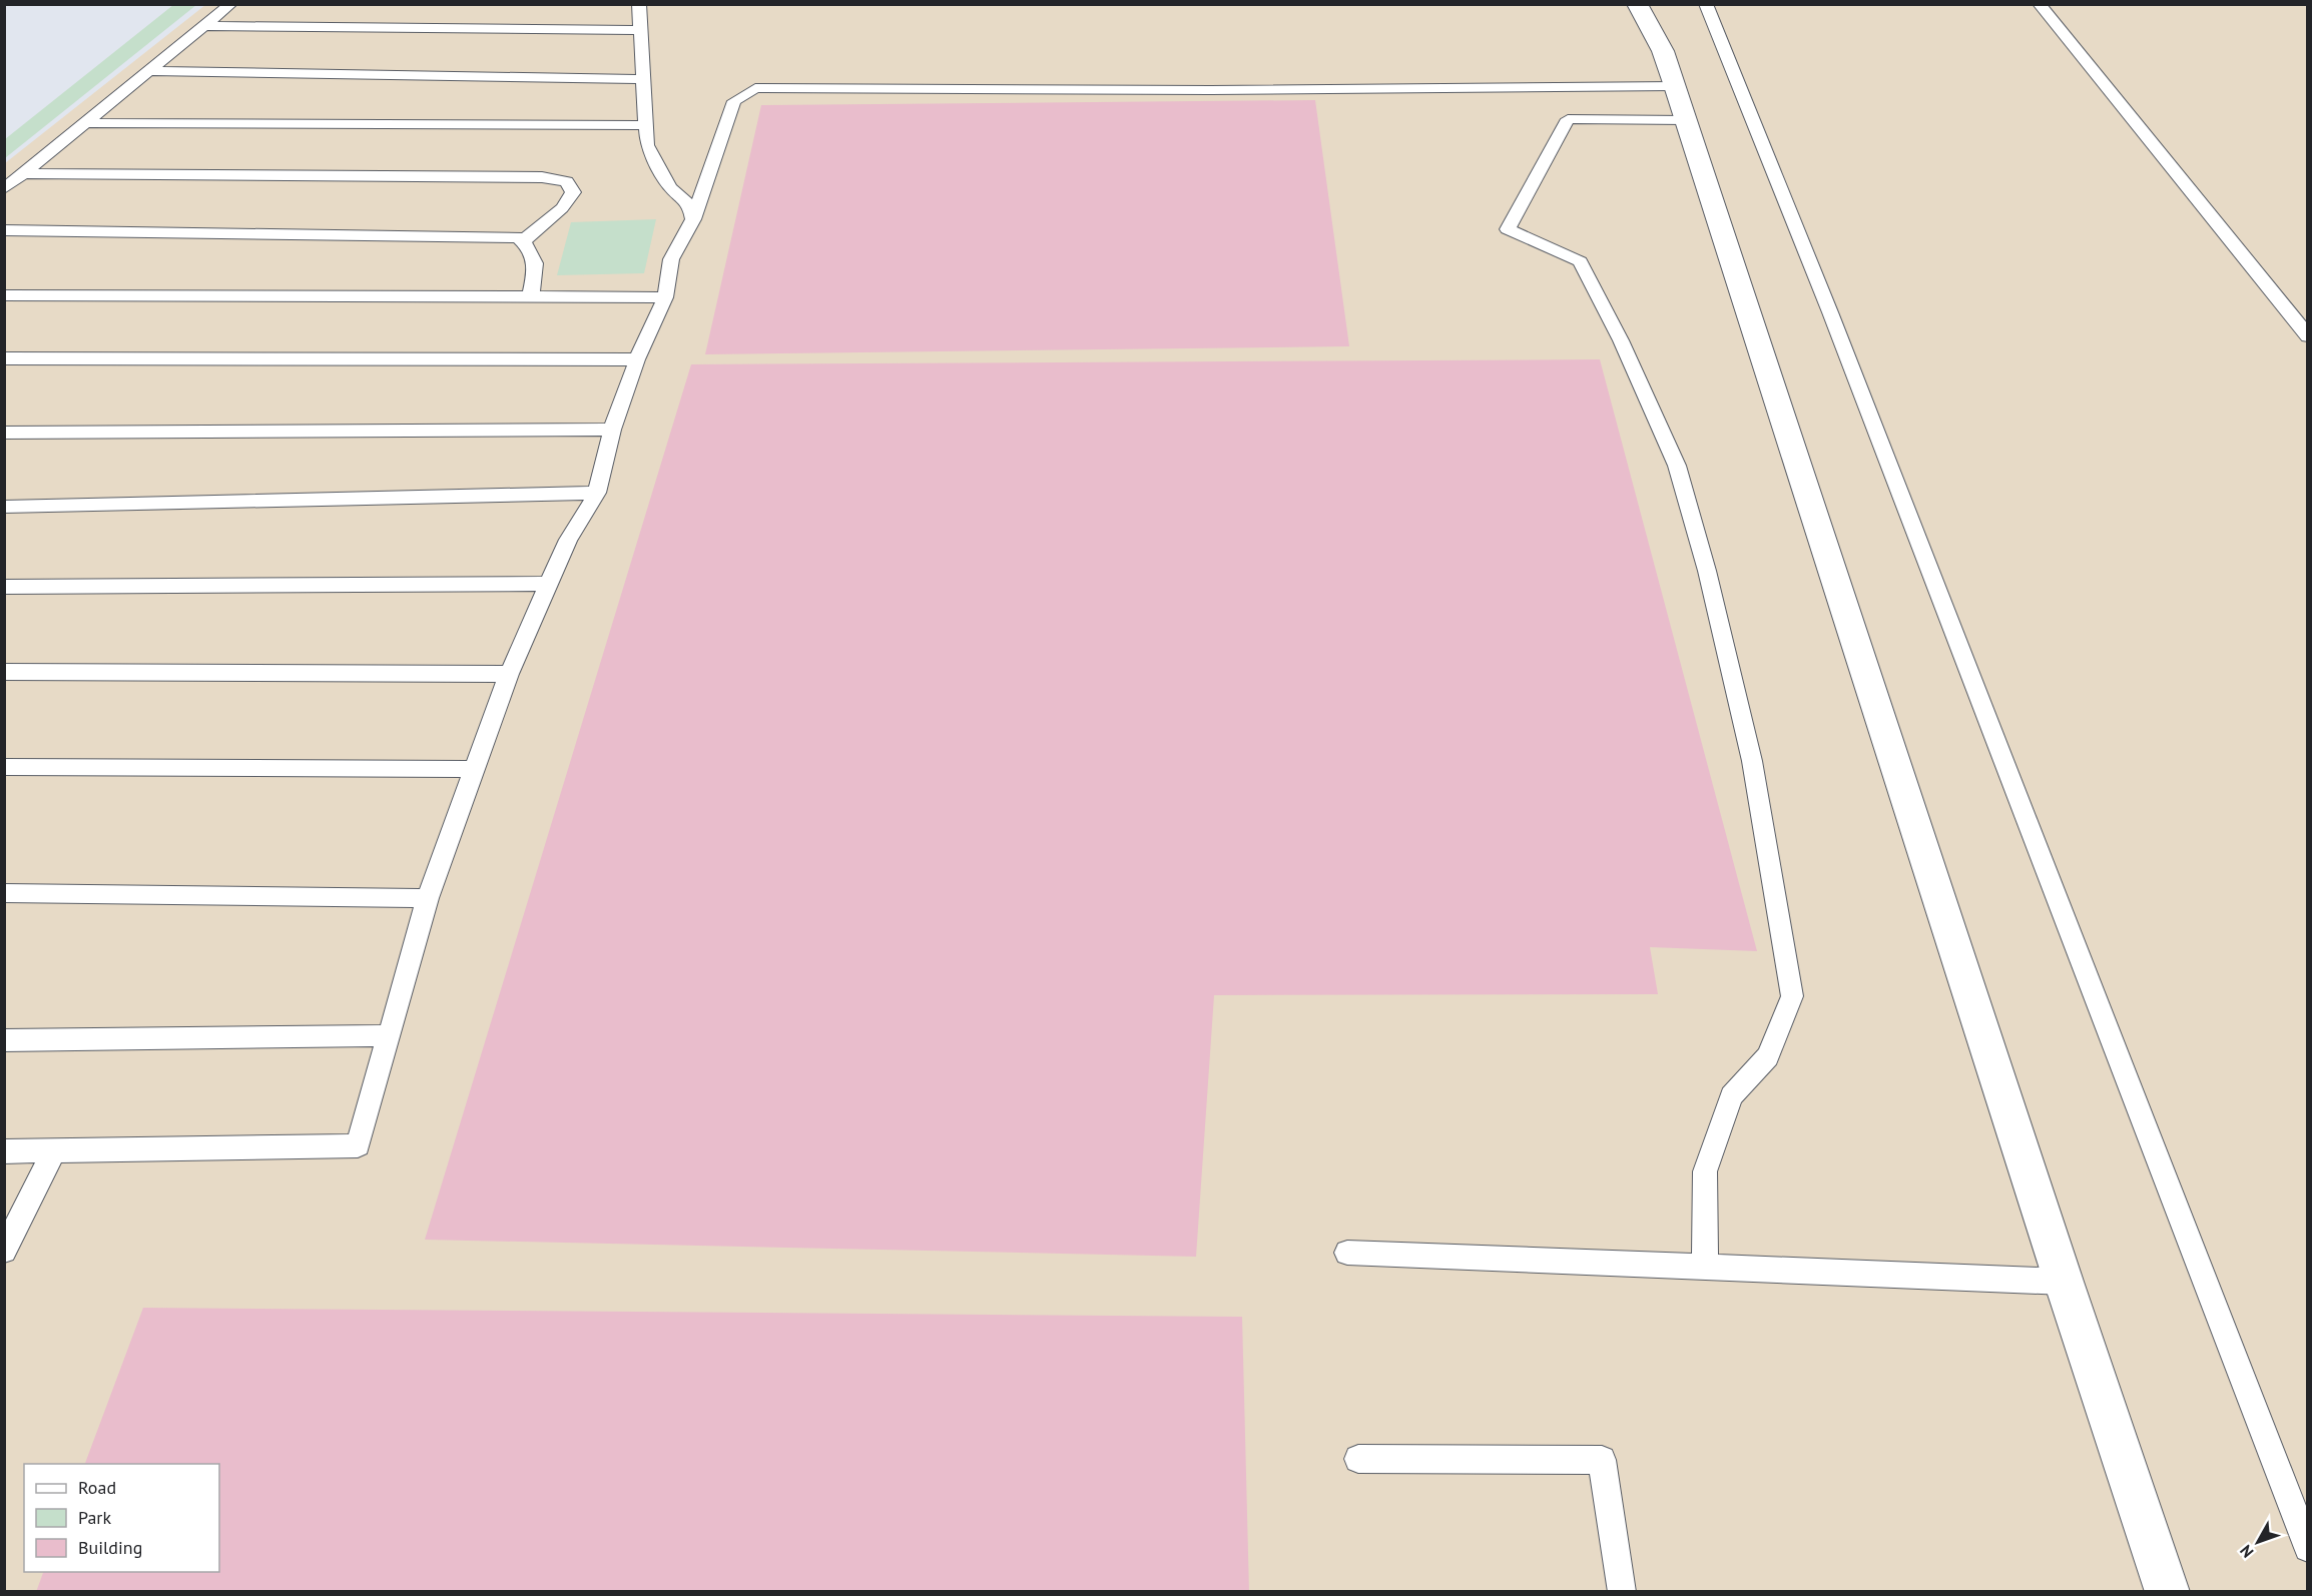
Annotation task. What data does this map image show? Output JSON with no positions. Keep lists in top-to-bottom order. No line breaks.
{"legend":["Road","Park","Building"],"north":"bottom left"}
